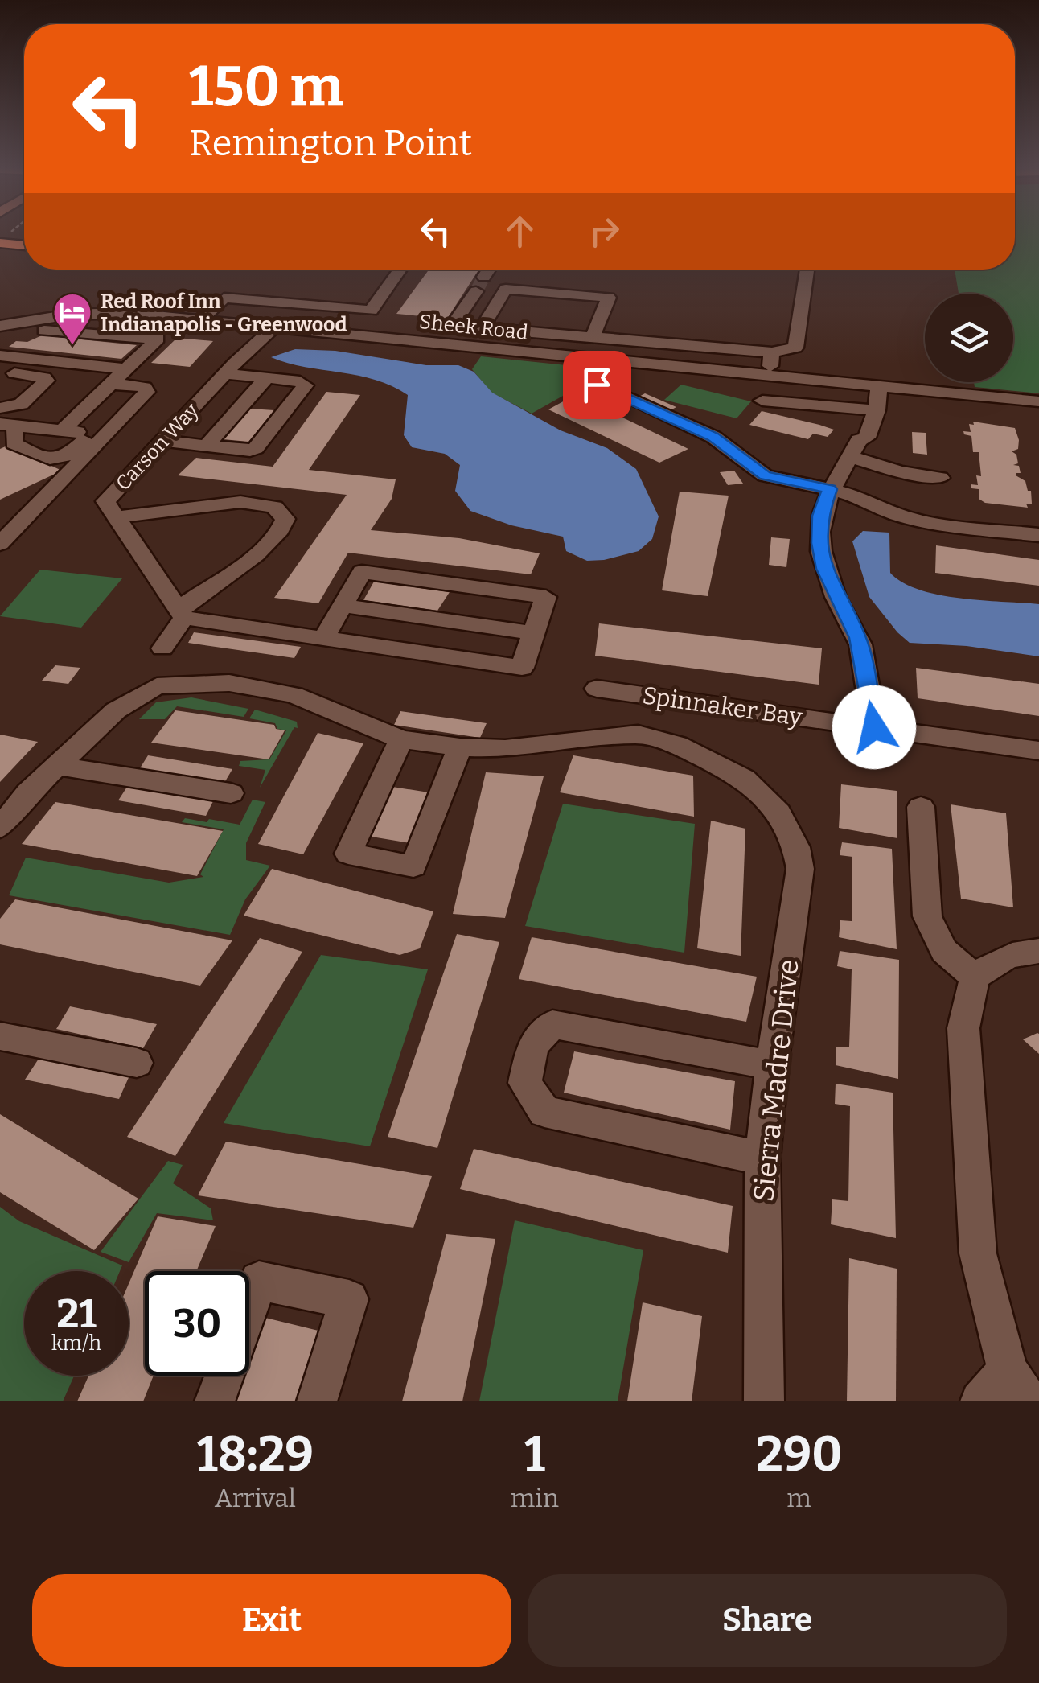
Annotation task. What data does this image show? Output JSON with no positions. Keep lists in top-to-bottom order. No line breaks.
{"streets":{"street":["Sheek Road","Carson Way","Spinnaker Bay","Sierra Madre Drive"]},"crossings":[["Sheek Road","Carson Way"]],"places":{"hotel":["Red Roof Inn Indianapolis - Greenwood"]},"page":{"turn":["150 m","Remington Point"],"speed":"21 km/h","limit":"30","eta":["18:29","Arrival","1","min","290","m"],"buttons":["Exit","Share"]}}
